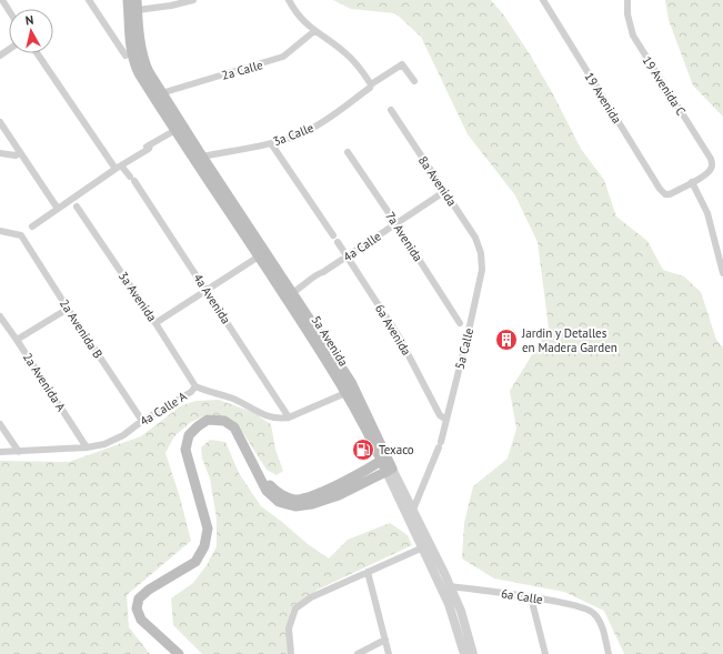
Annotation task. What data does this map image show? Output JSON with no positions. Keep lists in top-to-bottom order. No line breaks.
{"streets":{"main road":["5a Avenida"],"street":["2a Calle","19 Avenida C","19 Avenida","3a Calle","8a Avenida","7a Avenida","4a Calle","3a Avenida","4a Avenida","2a Avenida B","6a Avenida","5a Calle","2a Avenida A","4a Calle A","6a Calle"]},"crossings":[["2a Calle","5a Avenida"],["19 Avenida C","19 Avenida"],["3a Calle","5a Avenida"],["8a Avenida","4a Calle"],["8a Avenida","5a Calle"],["7a Avenida","4a Calle"],["4a Calle","6a Avenida"],["4a Calle","5a Avenida"],["3a Avenida","4a Calle A"],["4a Avenida","4a Calle A"],["2a Avenida B","4a Calle A"],["6a Avenida","5a Calle"],["5a Avenida","5a Calle"],["5a Avenida","4a Calle A"],["5a Avenida","6a Calle"],["2a Avenida A","4a Calle A"]],"places":{"building":["Jardin y Detalles en Madera Garden"],"fuel station":["Texaco"]},"north":"top"}
